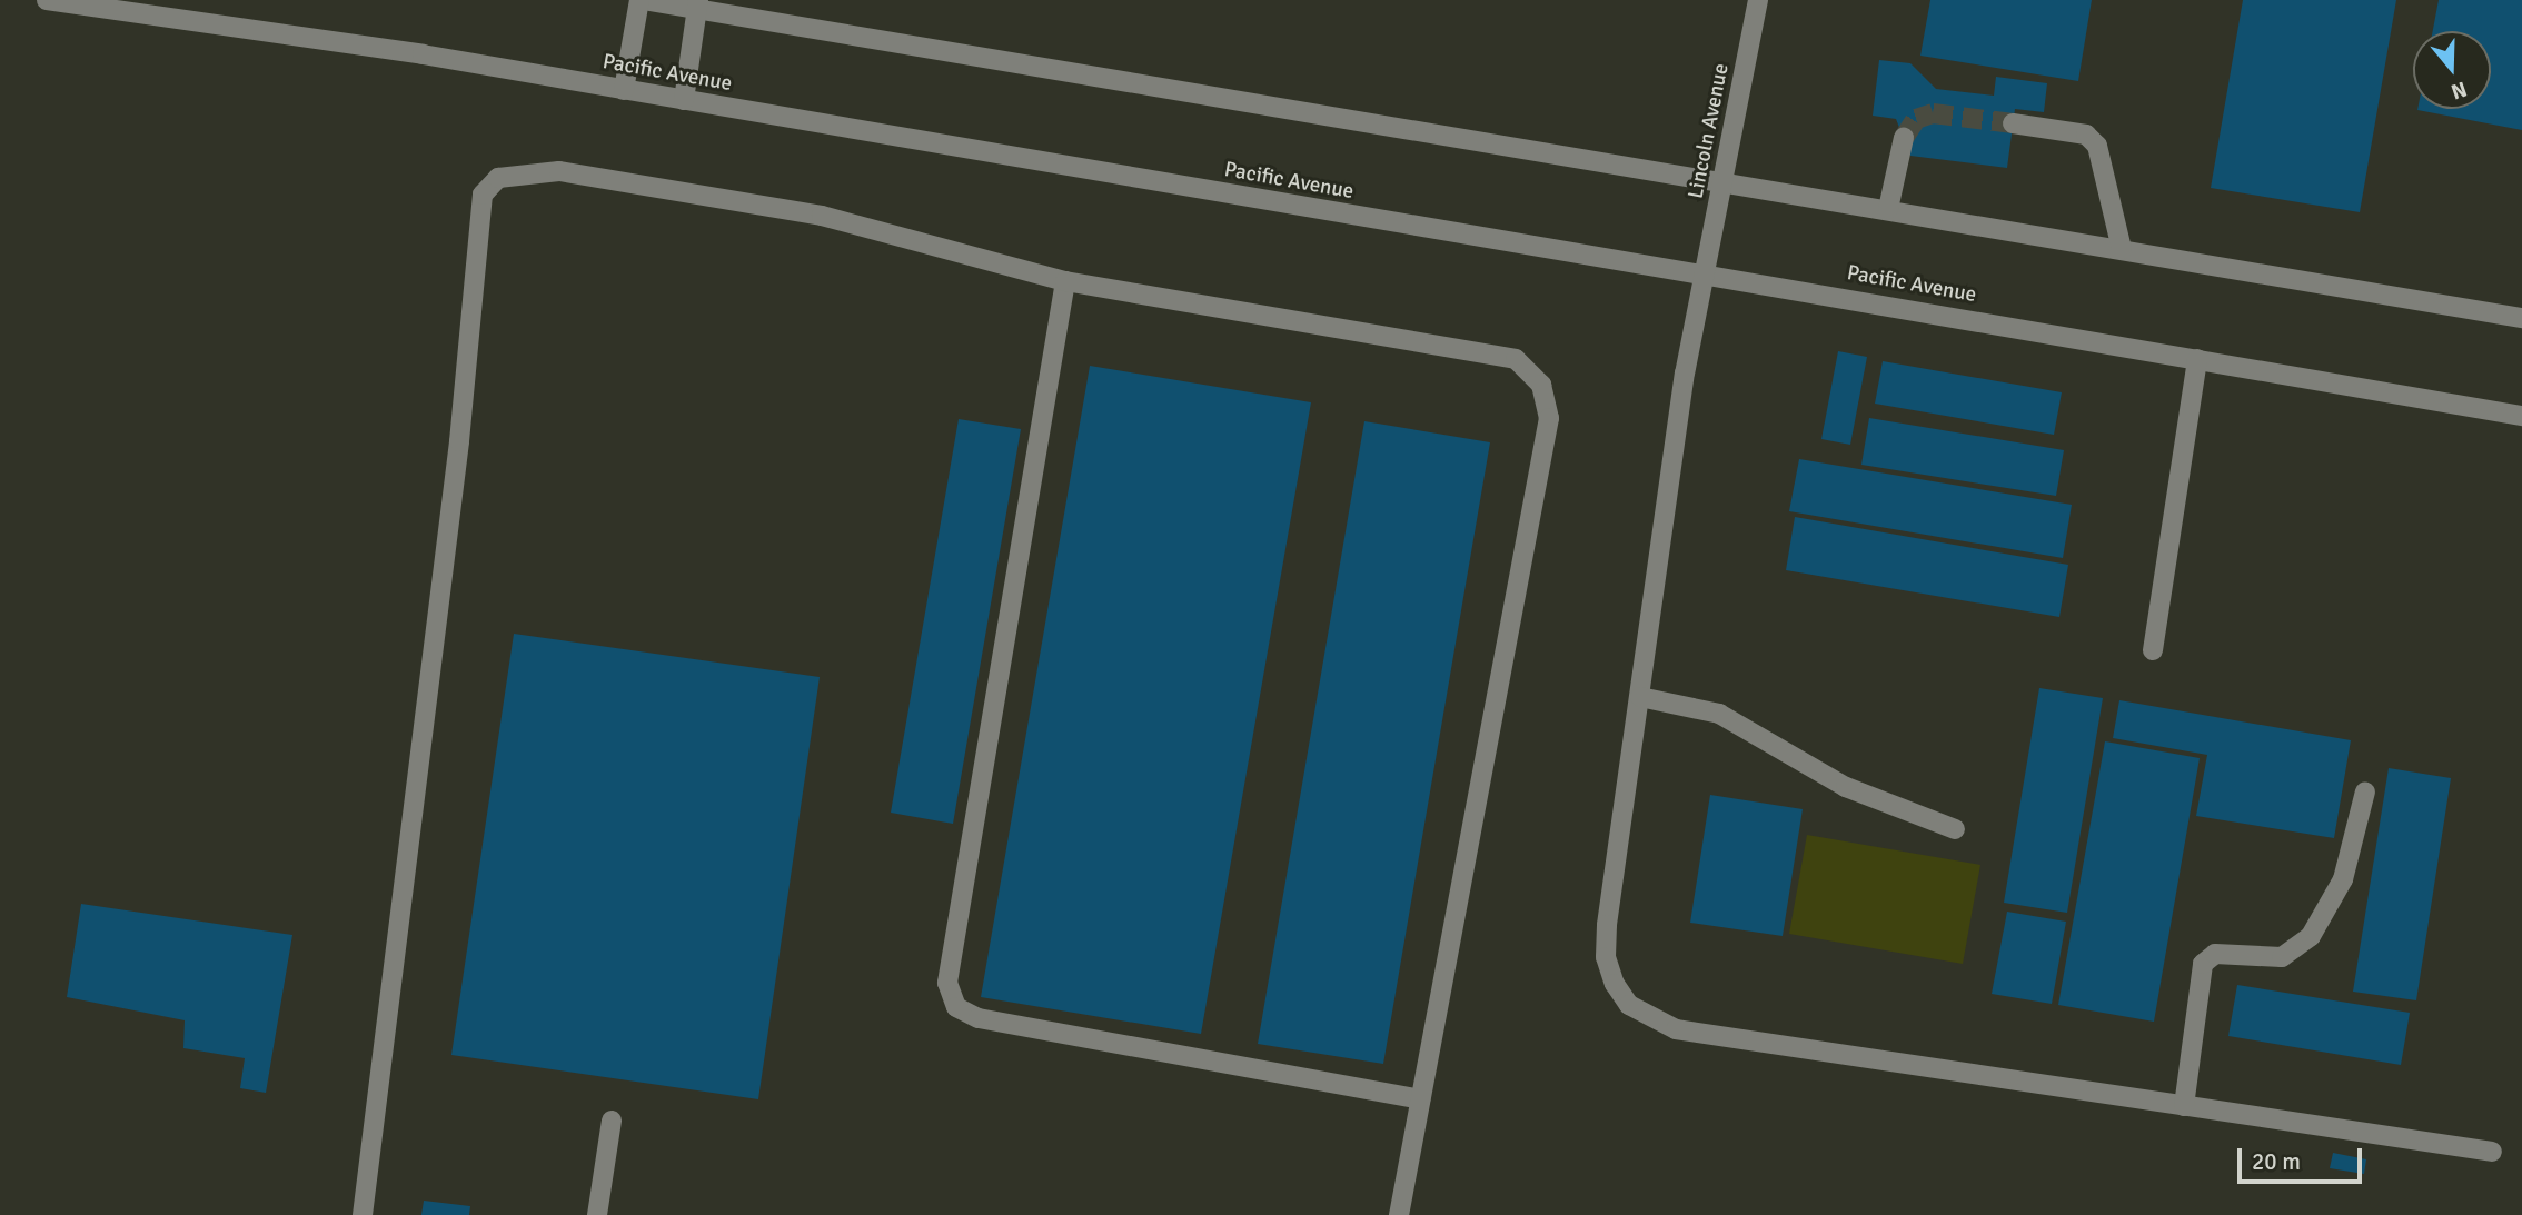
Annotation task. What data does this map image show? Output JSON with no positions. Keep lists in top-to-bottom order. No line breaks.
{"streets":{"street":["Pacific Avenue","Lincoln Avenue"]},"crossings":[["Pacific Avenue","Lincoln Avenue"]],"scale_bar":"20 m","north":"bottom"}
